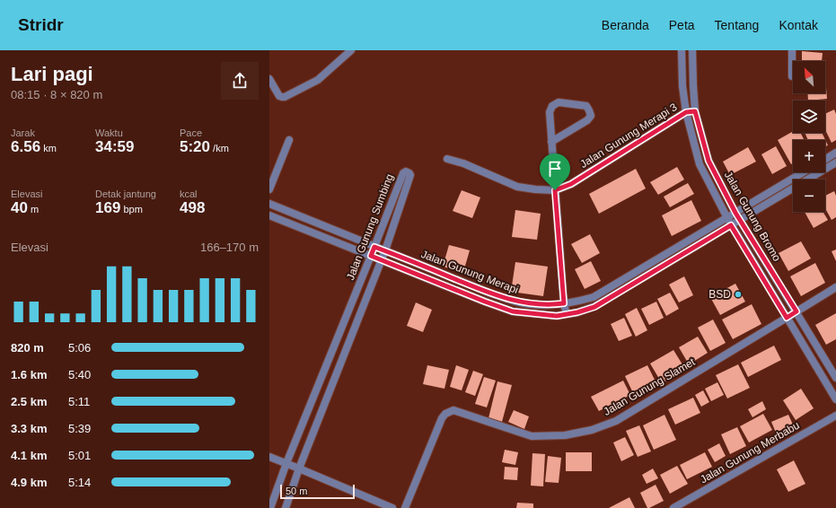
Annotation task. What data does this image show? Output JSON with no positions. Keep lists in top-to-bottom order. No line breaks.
{"streets":{"street":["Jalan Gunung Merapi 3","Jalan Gunung Bromo","Jalan Gunung Sumbing","Jalan Gunung Merapi","Jalan Gunung Slamet","Jalan Gunung Merbabu"]},"crossings":[["Jalan Gunung Merapi 3","Jalan Gunung Bromo"],["Jalan Gunung Bromo","Jalan Gunung Merapi"],["Jalan Gunung Bromo","Jalan Gunung Slamet"],["Jalan Gunung Sumbing","Jalan Gunung Merapi"]],"places":["BSD"],"scale_bar":"50 m","north":"top left","page":{"header":"Stridr","nav":["Beranda","Peta","Tentang","Kontak"],"heading":["Lari pagi","08:15 · 8 × 820 m"],"map_buttons":["+","−"],"stats":[["Jarak","6.56 km"],["Waktu","34:59"],["Pace","5:20 /km"],["Elevasi","40 m"],["Detak jantung","169 bpm"],["kcal","498"]],"chart":["Elevasi","166–170 m"],"list":[{"name":"820 m","note":"5:06"},{"name":"1.6 km","note":"5:40"},{"name":"2.5 km","note":"5:11"},{"name":"3.3 km","note":"5:39"},{"name":"4.1 km","note":"5:01"},{"name":"4.9 km","note":"5:14"}],"scale":"50 m"}}
